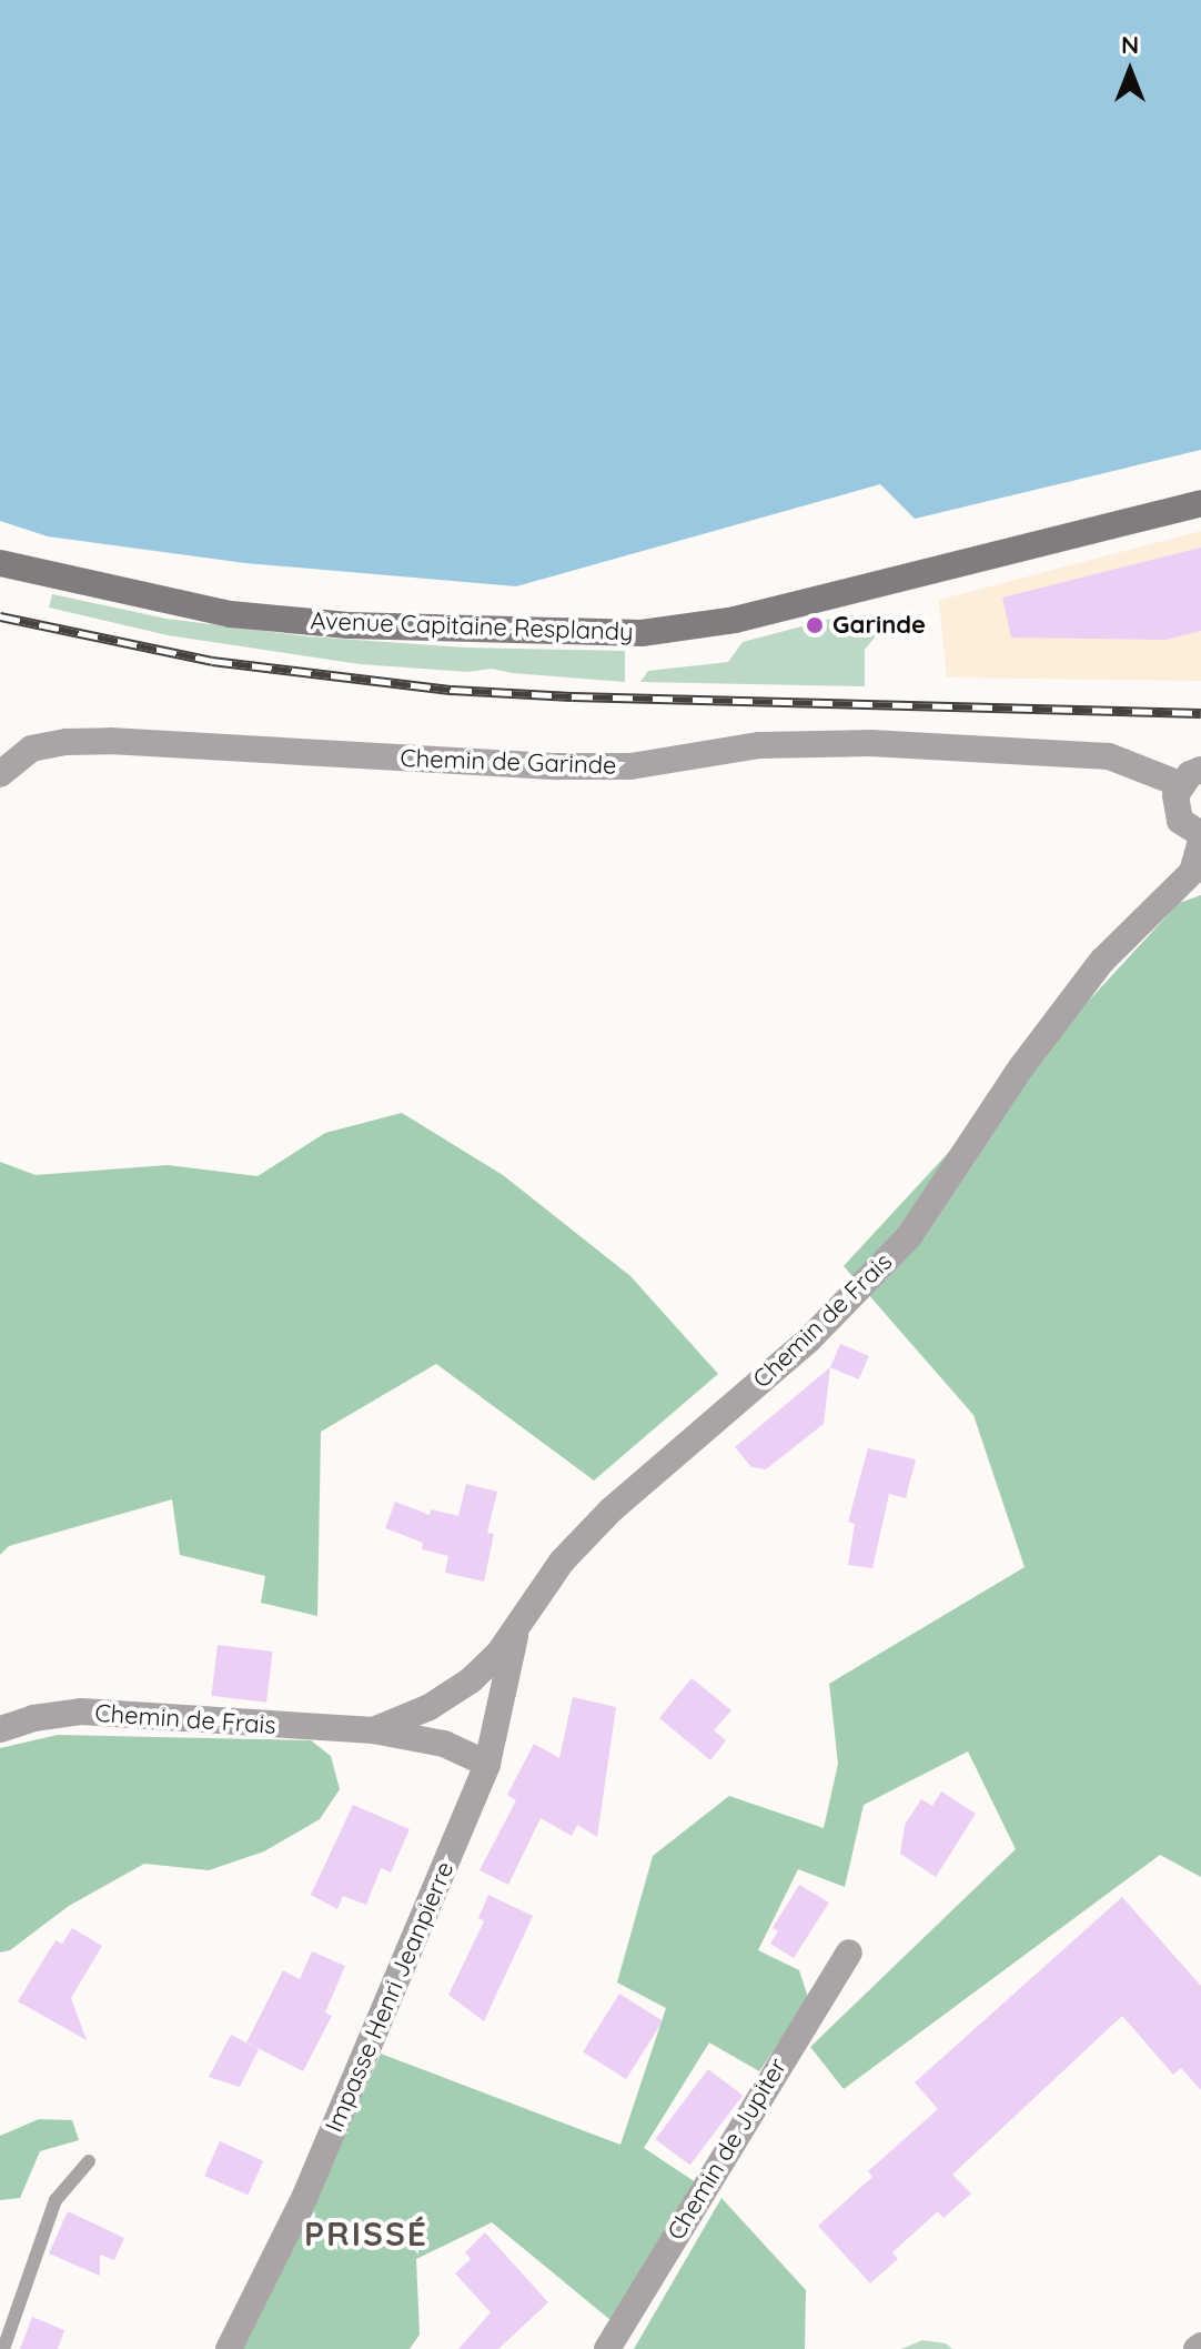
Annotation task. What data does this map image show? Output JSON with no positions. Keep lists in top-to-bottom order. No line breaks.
{"streets":{"main road":["Avenue Capitaine Resplandy"],"street":["Chemin de Garinde","Chemin de Frais","Impasse Henri Jeanpierre","Chemin de Jupiter"]},"crossings":[["Chemin de Garinde","Chemin de Frais"],["Chemin de Frais","Impasse Henri Jeanpierre"]],"districts":["PRISSÉ"],"places":["Garinde"],"north":"top"}
